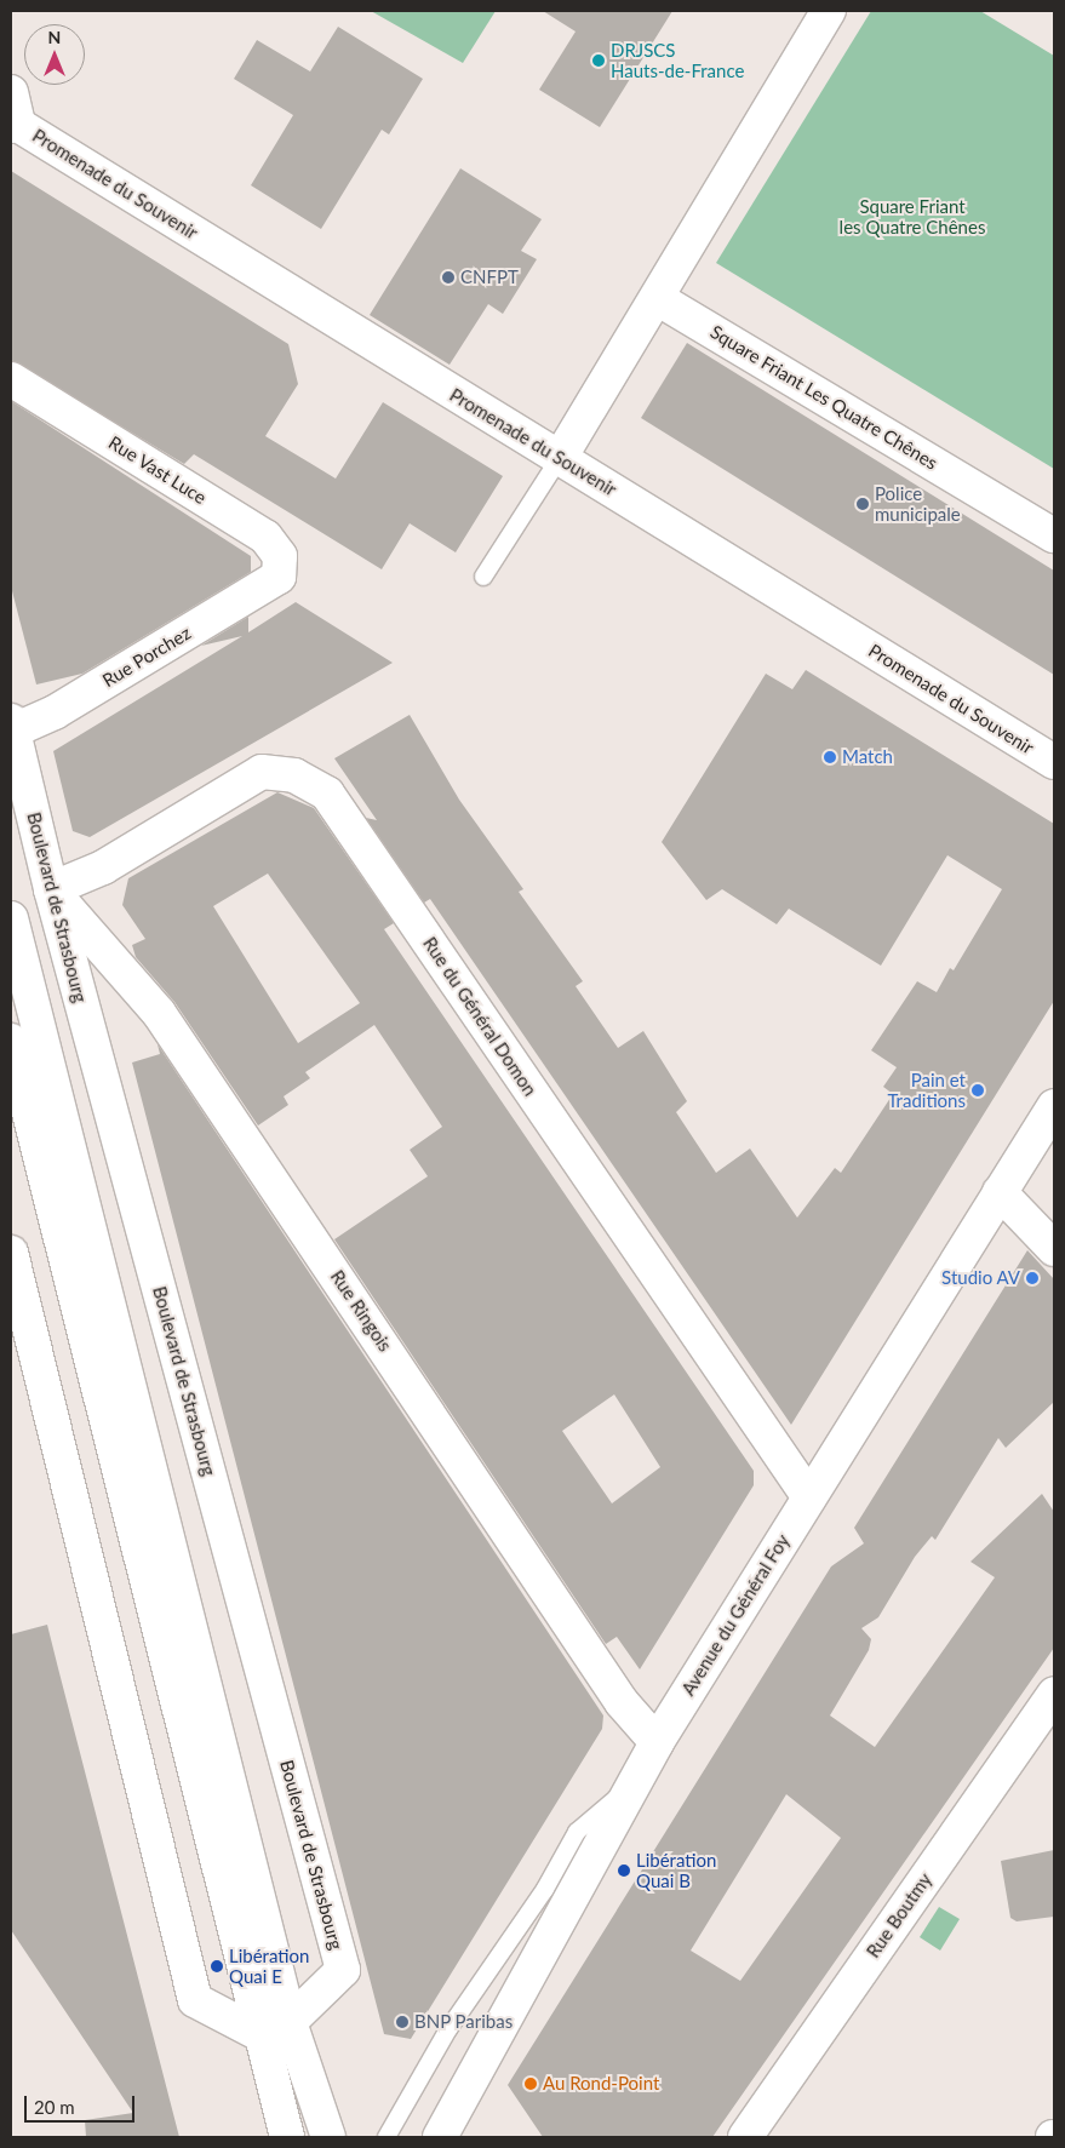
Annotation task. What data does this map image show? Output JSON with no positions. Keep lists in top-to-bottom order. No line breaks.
{"streets":{"street":["Promenade du Souvenir","Square Friant Les Quatre Chênes","Rue Vast Luce","Rue Porchez","Boulevard de Strasbourg","Rue du Général Domon","Rue Ringois","Avenue du Général Foy","Rue Boutmy"]},"crossings":[["Rue Vast Luce","Rue Porchez"],["Rue Porchez","Boulevard de Strasbourg"],["Boulevard de Strasbourg","Rue du Général Domon"],["Boulevard de Strasbourg","Rue Ringois"],["Rue du Général Domon","Rue Ringois"],["Rue du Général Domon","Avenue du Général Foy"],["Rue Ringois","Avenue du Général Foy"]],"parks":["Square Friant les Quatre Chênes"],"places":["DRJSCS Hauts-de-France","CNFPT","Police municipale","Match","Pain et Traditions","Studio AV","Libération Quai B","Libération Quai E","BNP Paribas","Au Rond-Point"],"scale_bar":"20 m","north":"top"}
